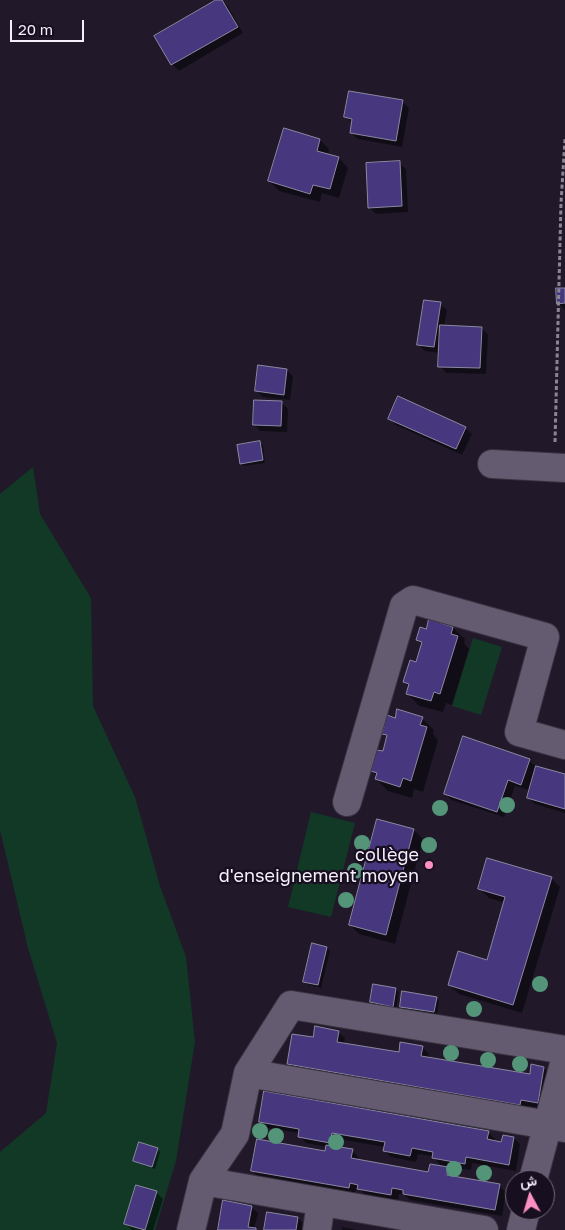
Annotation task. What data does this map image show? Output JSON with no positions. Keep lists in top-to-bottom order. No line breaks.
{"places":["collège d'enseignement moyen"],"scale_bar":"20 m","north":"top"}
